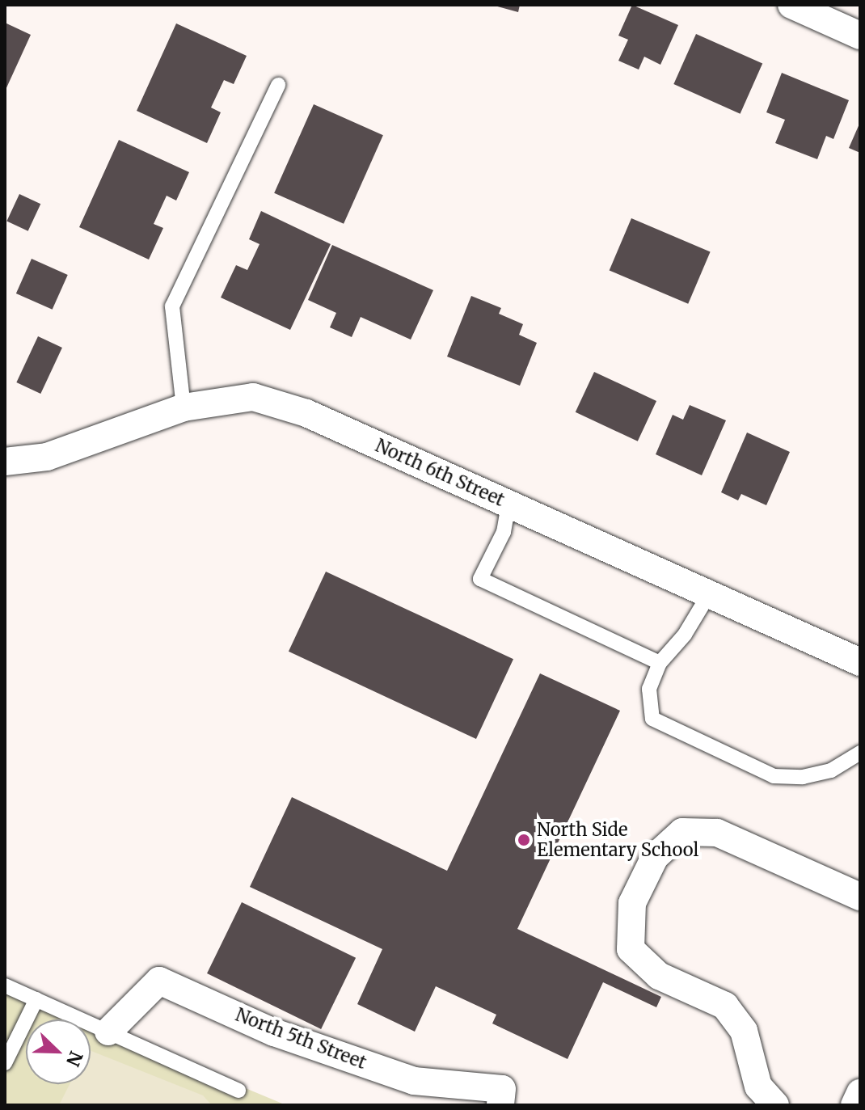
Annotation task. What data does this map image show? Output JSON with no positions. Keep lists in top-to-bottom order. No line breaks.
{"streets":{"street":["North 6th Street","North 5th Street"]},"places":["North Side Elementary School"],"north":"bottom right"}
